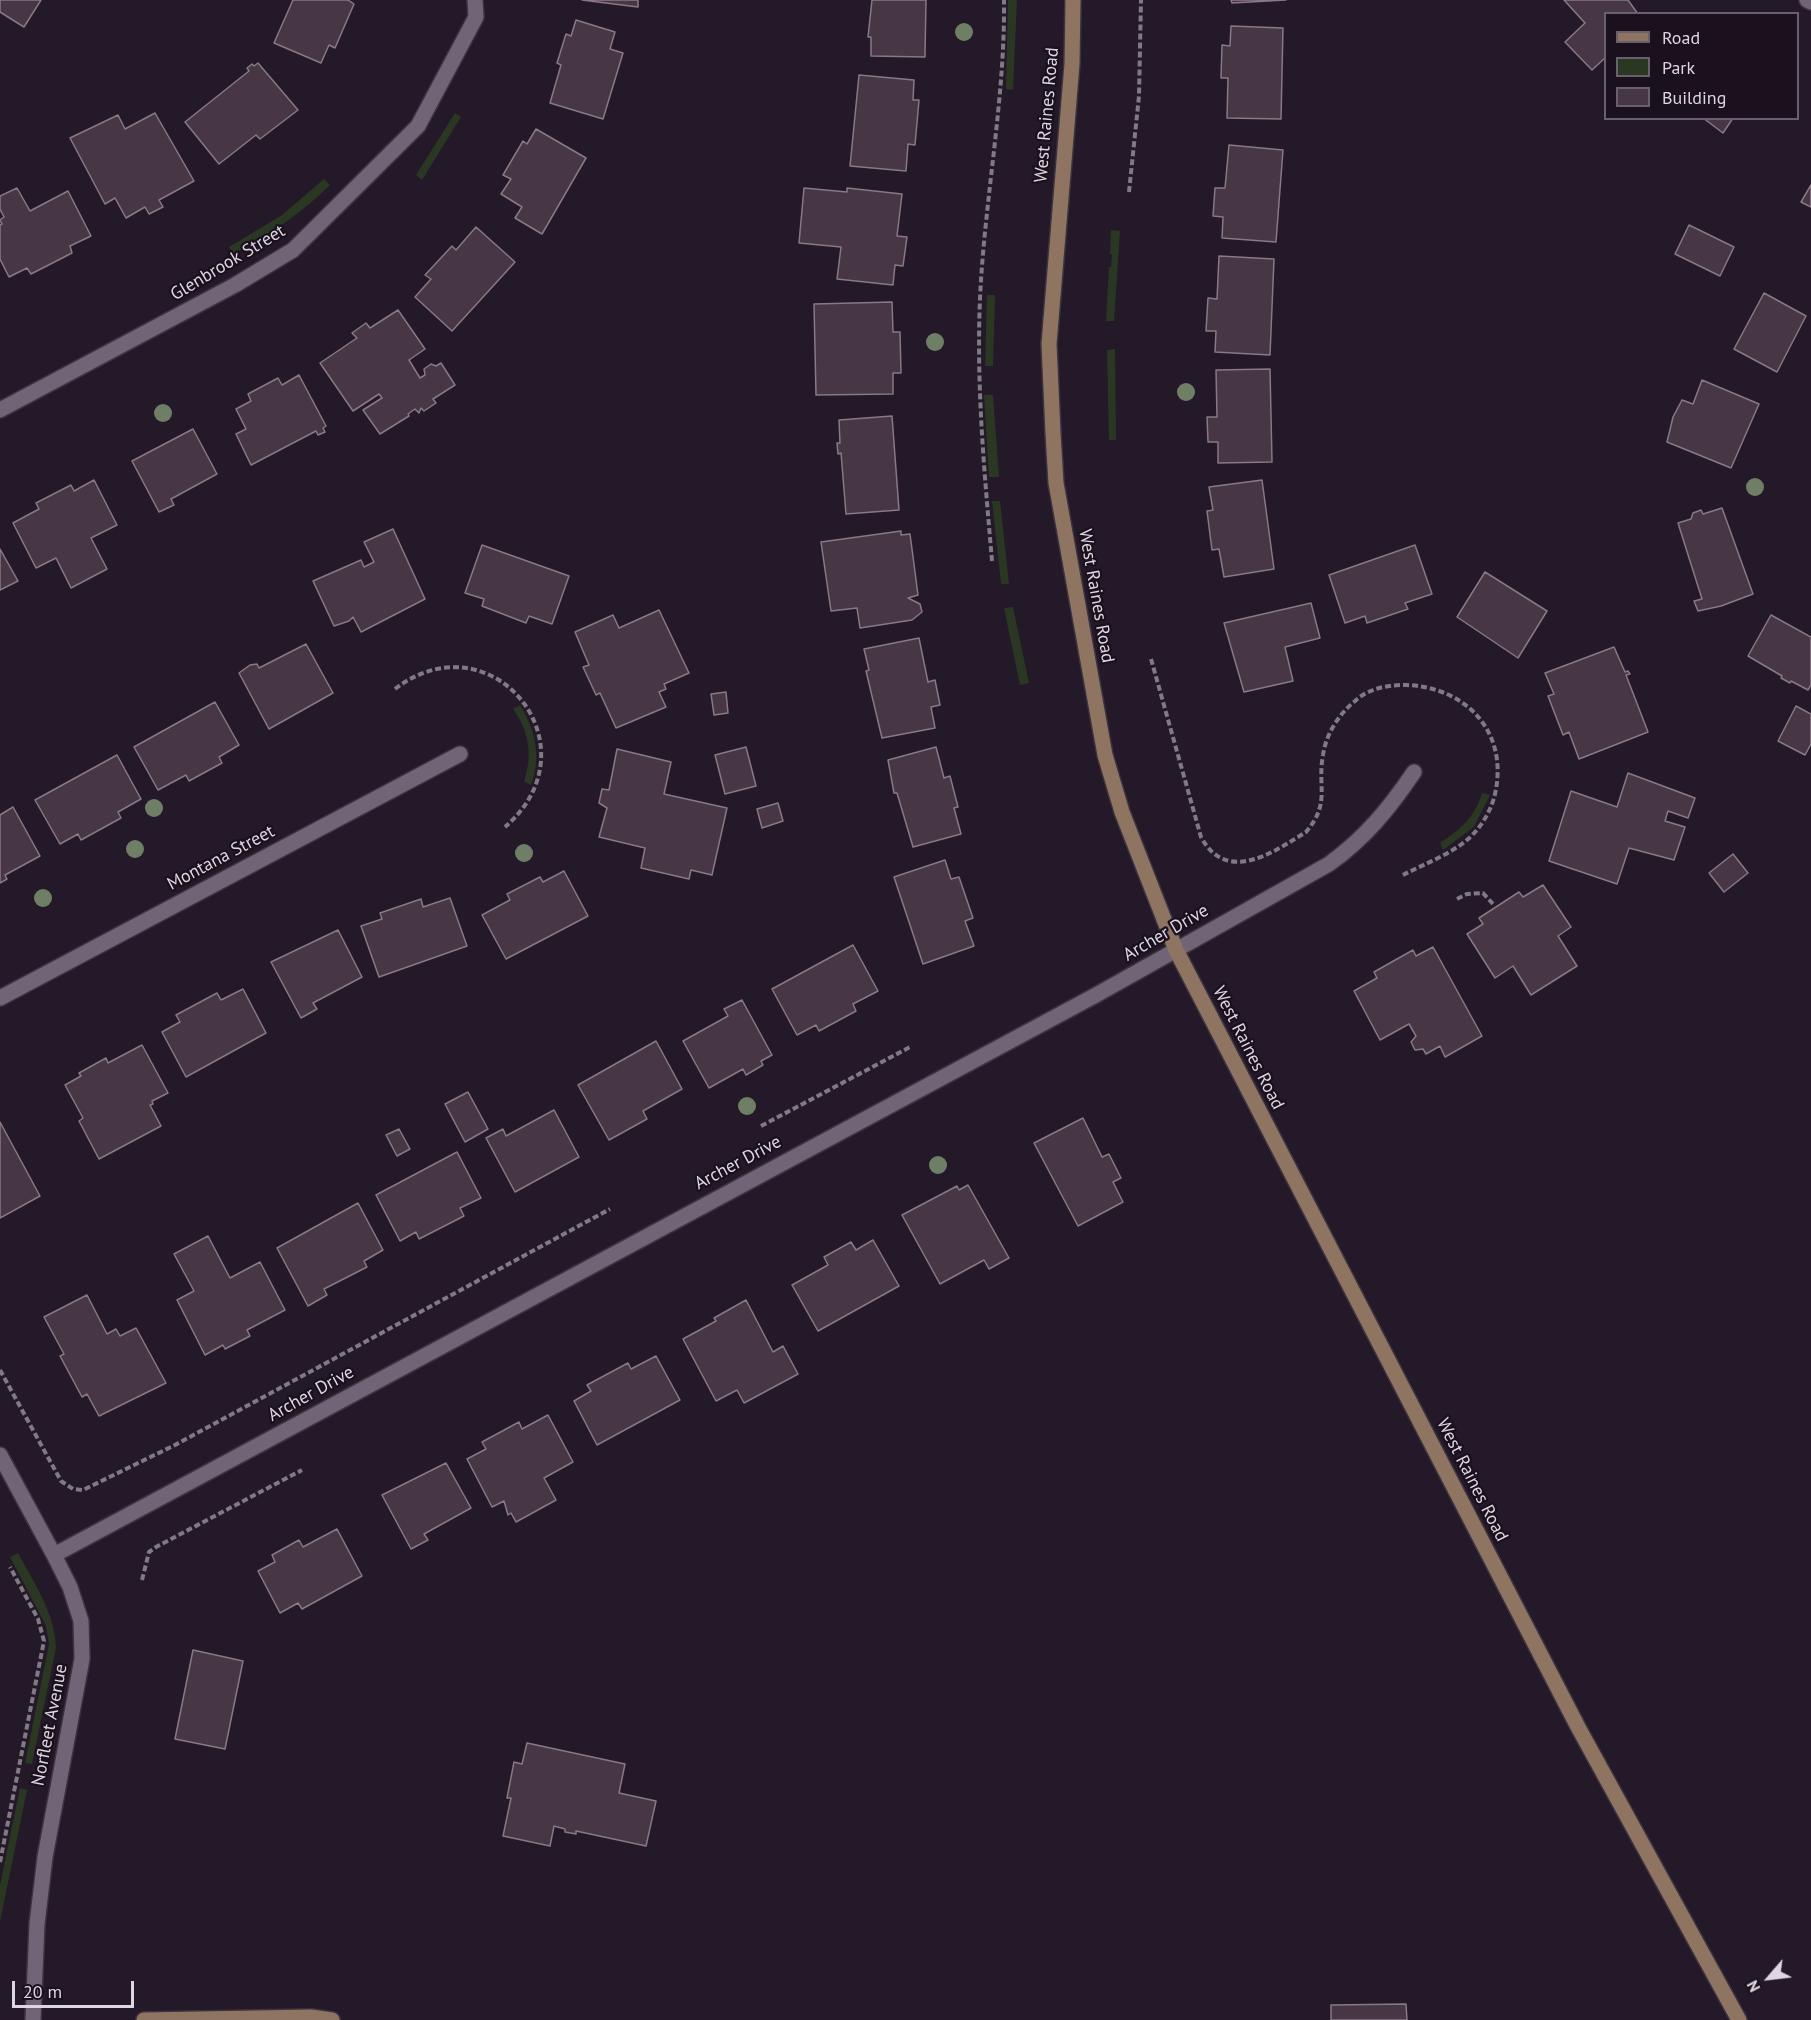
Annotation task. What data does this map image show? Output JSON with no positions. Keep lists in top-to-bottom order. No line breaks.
{"streets":{"main road":["West Raines Road"],"street":["Glenbrook Street","Montana Street","Archer Drive","Norfleet Avenue"]},"crossings":[["West Raines Road","Archer Drive"],["Archer Drive","Norfleet Avenue"]],"legend":["Road","Park","Building"],"scale_bar":"20 m","north":"bottom left"}
